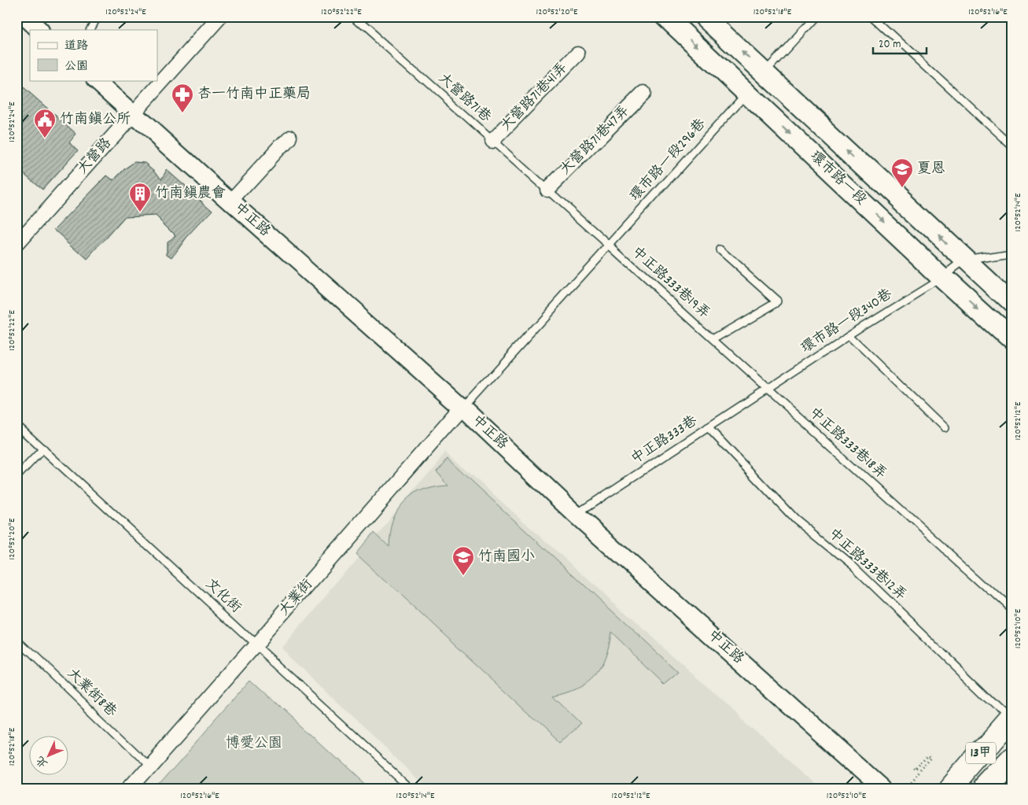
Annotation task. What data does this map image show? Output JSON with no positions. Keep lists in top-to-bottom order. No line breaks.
{"streets":{"main road":["環市路一段","13甲"],"street":["大營路71巷41弄","大營路71巷47弄","大營路","中正路","大業街"],"lane":["大營路71巷","環市路一段296巷","中正路333巷19弄","環市路一段340巷","中正路333巷","中正路333巷18弄","中正路333巷12弄","文化街","大業街8巷"]},"crossings":[["大營路71巷41弄","大營路71巷"],["大營路71巷","大營路71巷47弄"],["大營路71巷","環市路一段296巷"],["大營路71巷","中正路333巷19弄"],["大營路","中正路"],["環市路一段296巷","環市路一段"],["環市路一段296巷","中正路"],["環市路一段296巷","中正路333巷19弄"],["環市路一段296巷","大業街"],["環市路一段","環市路一段340巷"],["中正路","中正路333巷"],["中正路","大業街"],["中正路333巷19弄","環市路一段340巷"],["中正路333巷19弄","中正路333巷"],["中正路333巷19弄","中正路333巷18弄"],["環市路一段340巷","中正路333巷"],["環市路一段340巷","中正路333巷18弄"],["中正路333巷","中正路333巷18弄"],["中正路333巷","中正路333巷12弄"],["中正路333巷12弄","13甲"],["文化街","大業街"],["大業街","大業街8巷"]],"parks":["博愛公園"],"places":{"pharmacy":["杏一竹南中正藥局"],"public building":["竹南鎮公所"],"school or university":["夏恩","竹南國小"],"building":["竹南鎮農會"]},"legend":["道路","公園"],"scale_bar":"20 m","north":"bottom left","coordinates":["120°52'24\"E","120°52'22\"E","120°52'20\"E","120°52'18\"E","120°52'16\"E","120°52'14\"E","120°52'12\"E","120°52'10\"E"]}
